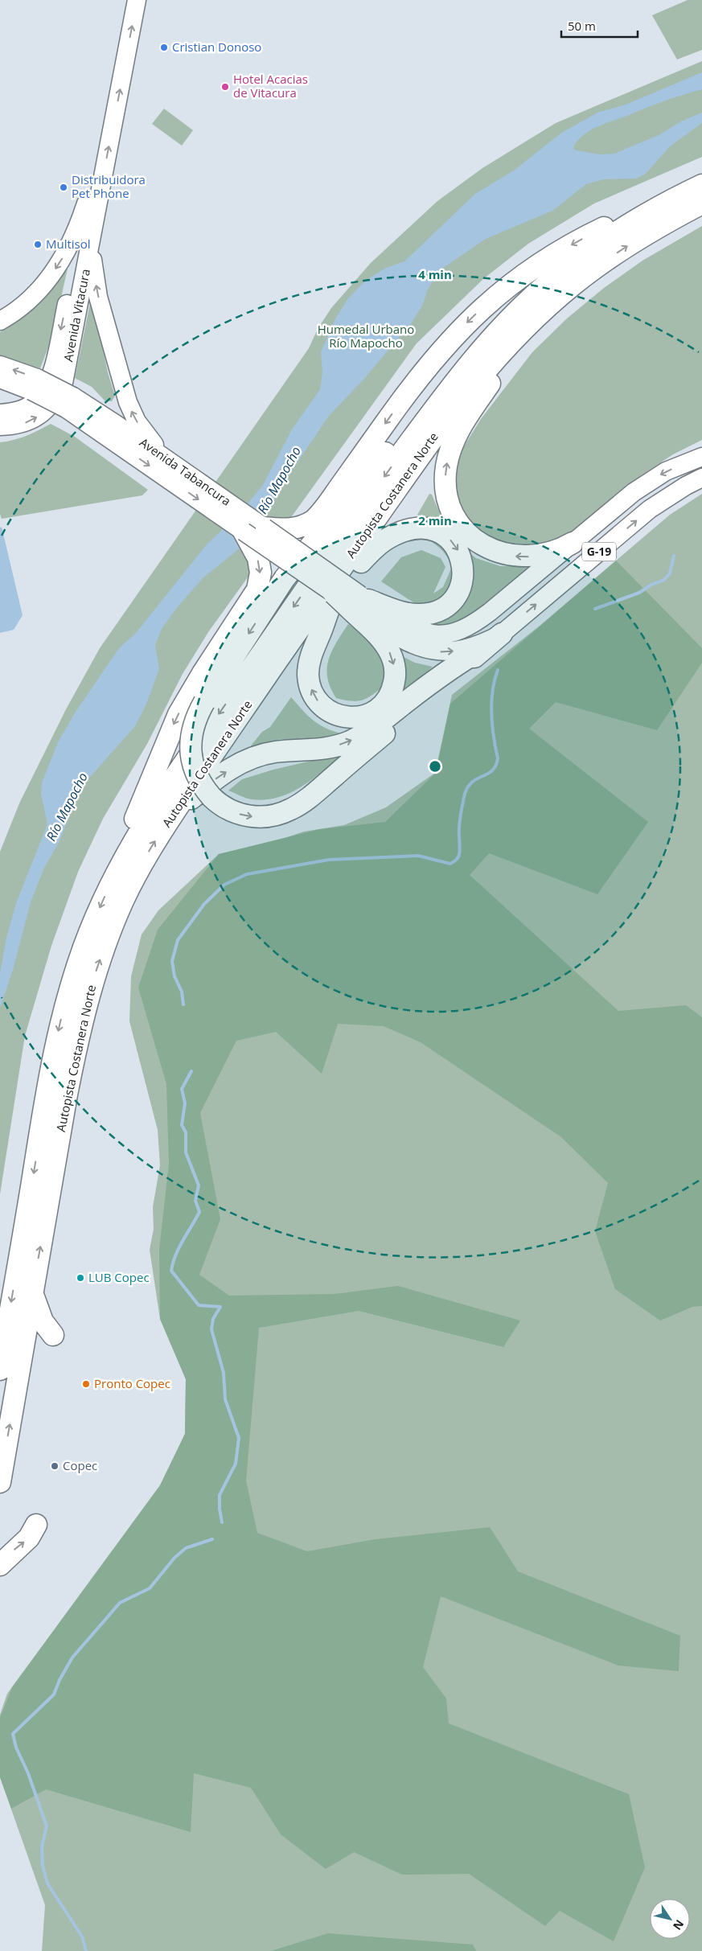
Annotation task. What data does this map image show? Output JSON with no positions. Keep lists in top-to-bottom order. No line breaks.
{"streets":{"highway":["Autopista Costanera Norte"],"main road":["Avenida Vitacura","Avenida Tabancura","G-19"]},"crossings":[["Avenida Tabancura","G-19"]],"water":["Río Mapocho"],"parks":["Humedal Urbano Río Mapocho"],"places":["Cristian Donoso","Hotel Acacias de Vitacura","Distribuidora Pet Phone","Multisol","LUB Copec","Pronto Copec","Copec"],"scale_bar":"50 m","north":"bottom right","rings":["4 min","2 min"]}
